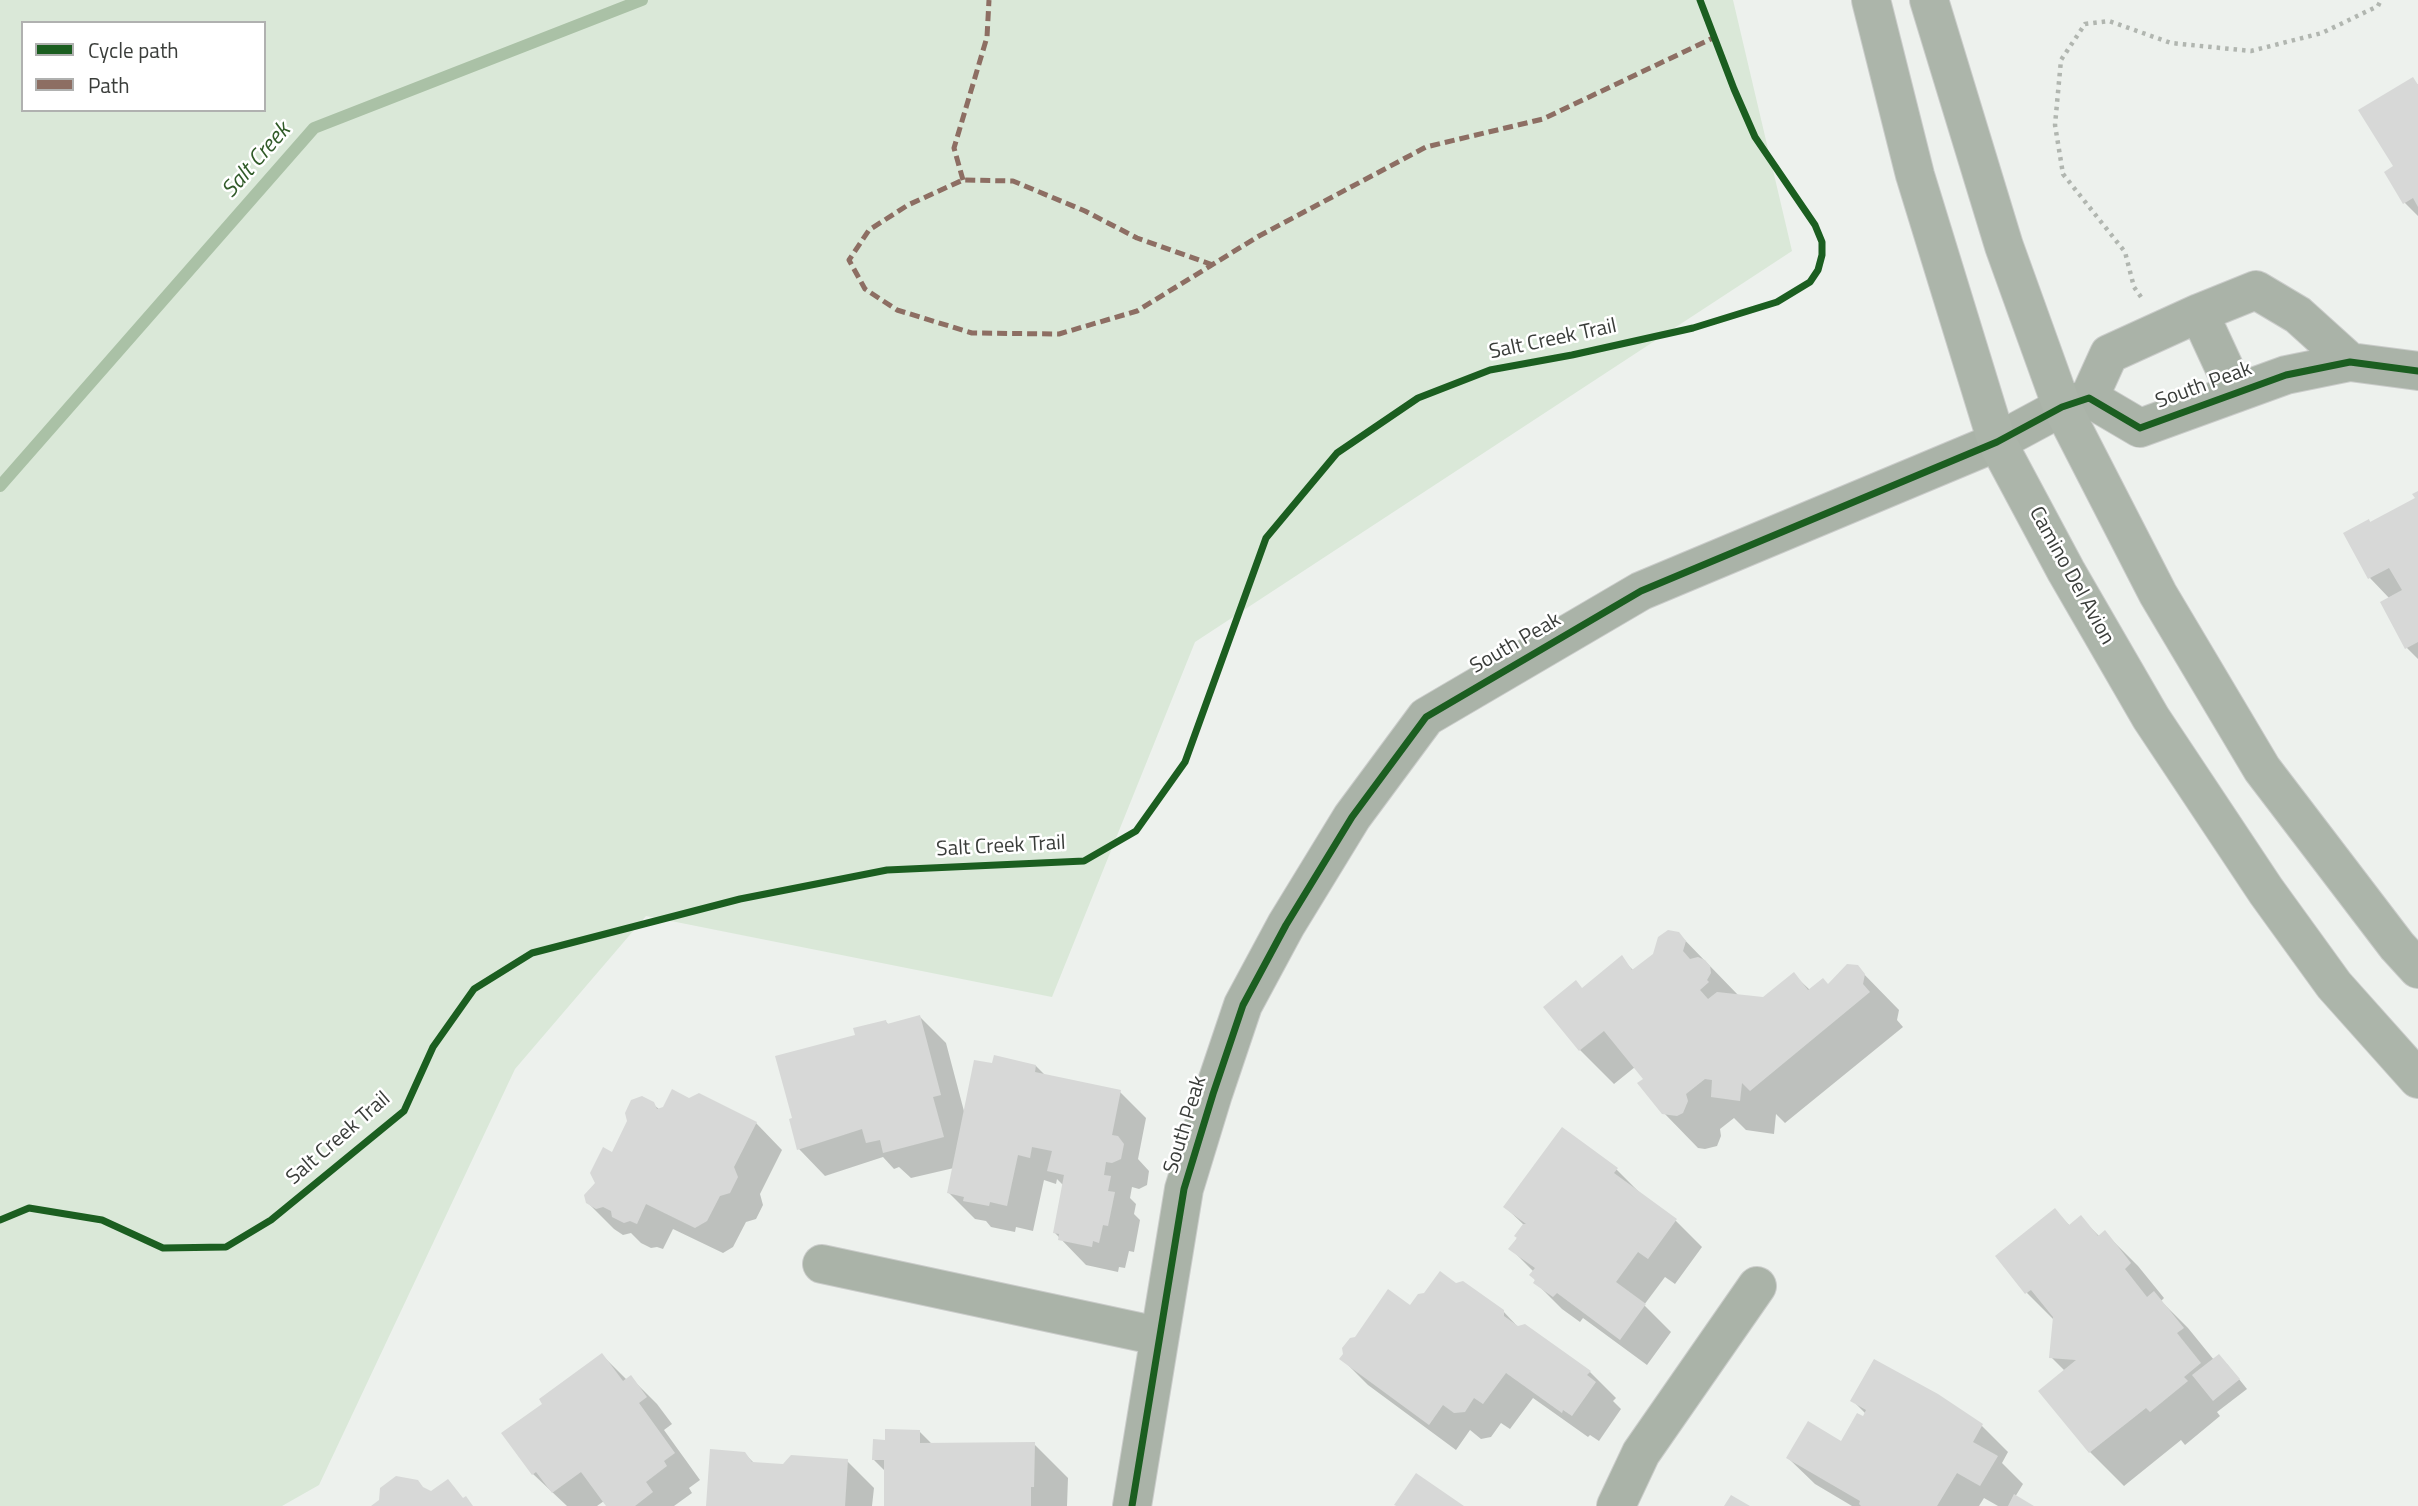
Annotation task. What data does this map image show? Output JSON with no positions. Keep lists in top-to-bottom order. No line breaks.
{"streets":{"main road":["Camino Del Avion"],"street":["South Peak"],"cycle path":["Salt Creek Trail"]},"crossings":[["South Peak","Camino Del Avion"]],"water":["Salt Creek"],"legend":["Cycle path","Path"]}
